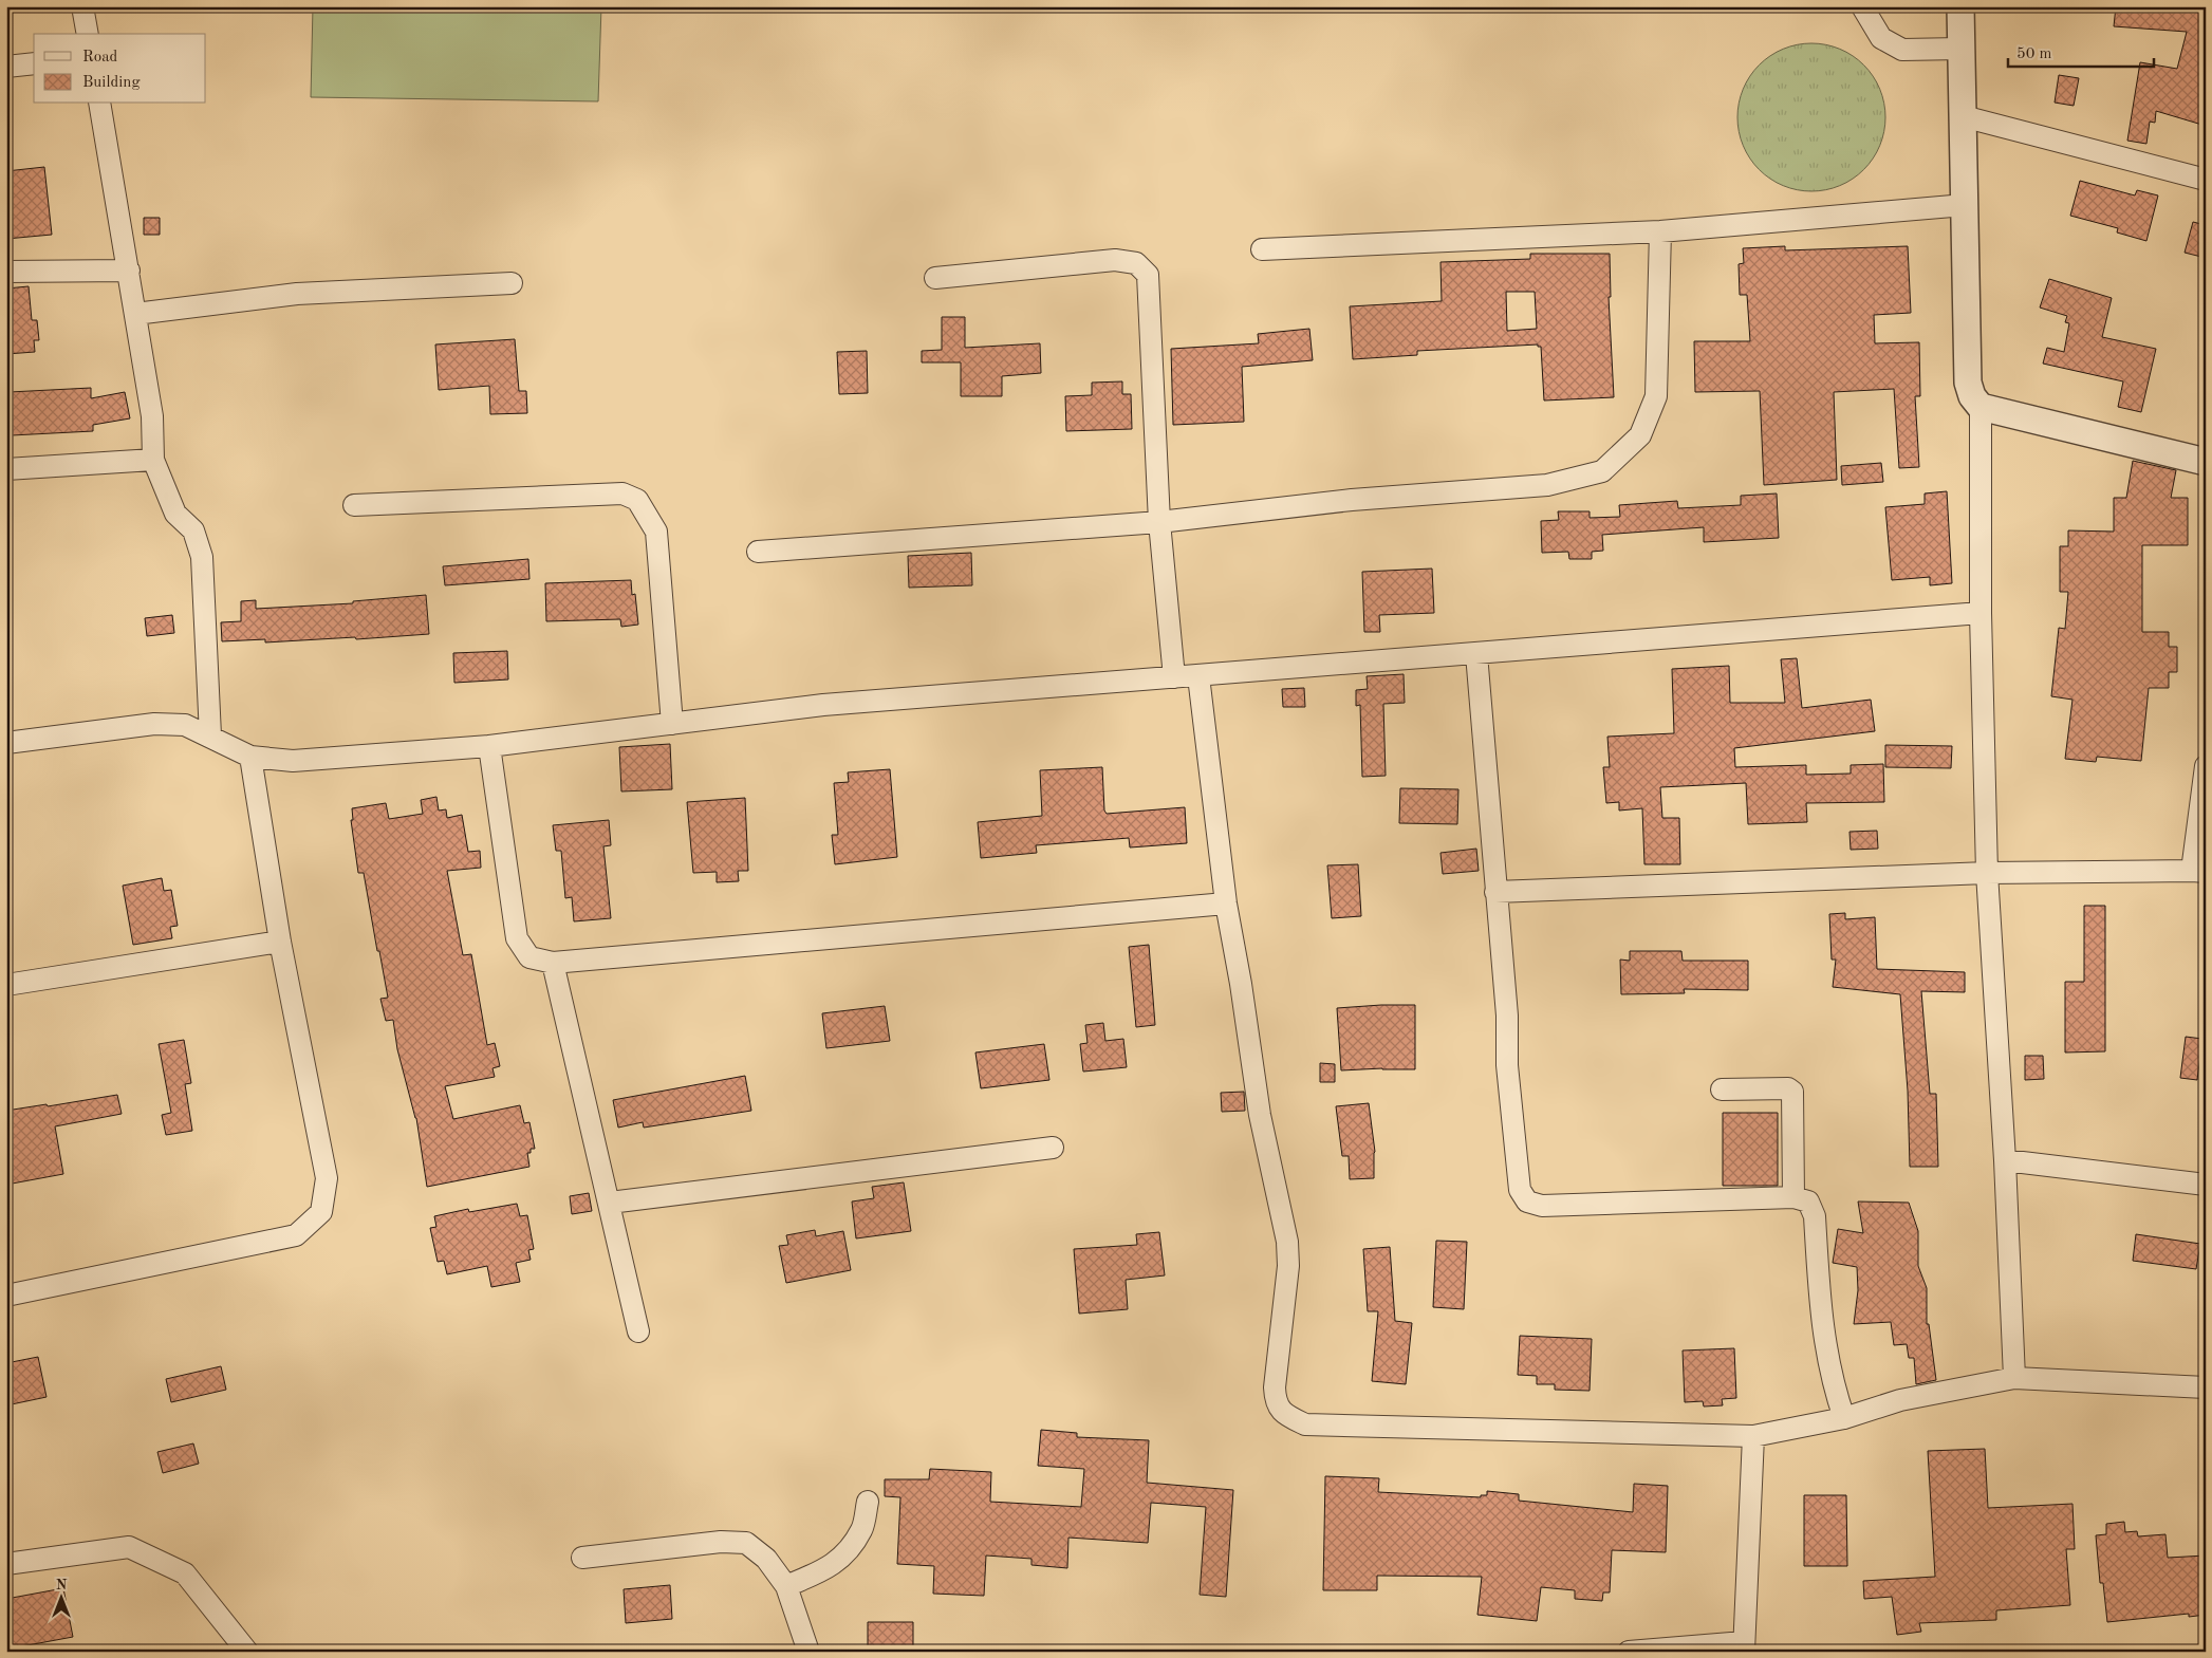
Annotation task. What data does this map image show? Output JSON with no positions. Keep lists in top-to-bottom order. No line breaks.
{"legend":["Road","Building"],"scale_bar":"50 m","north":"top"}
